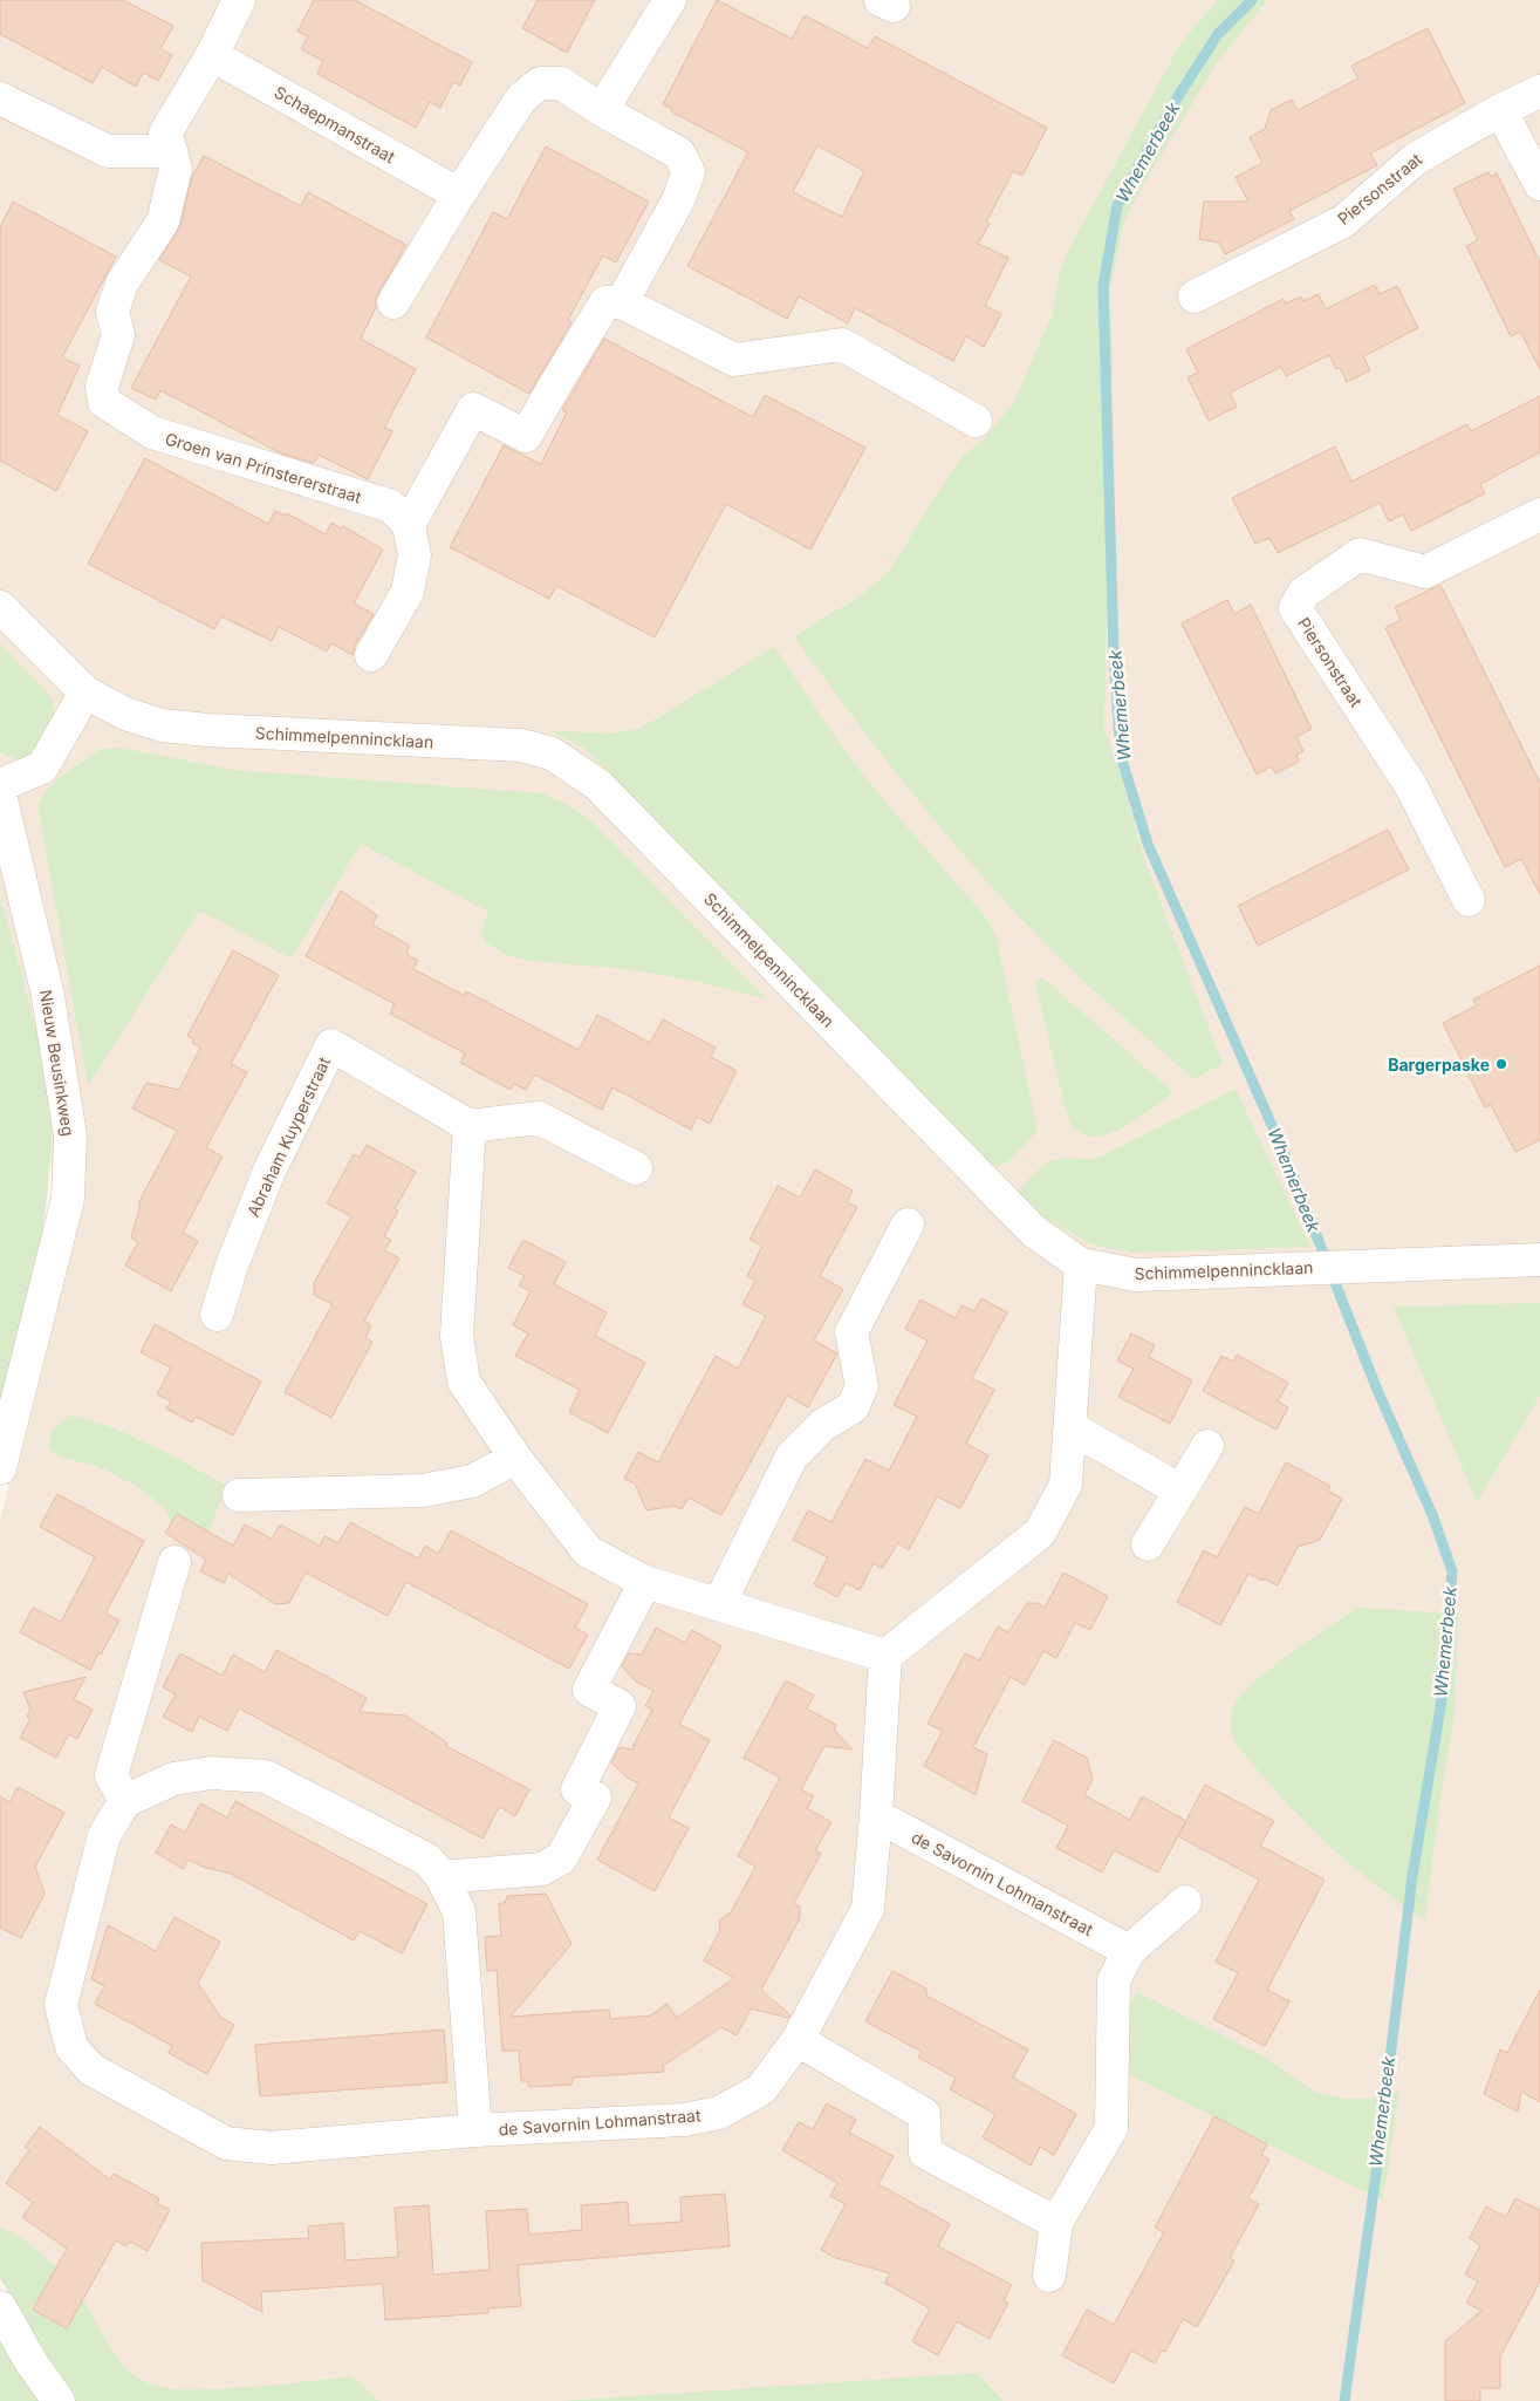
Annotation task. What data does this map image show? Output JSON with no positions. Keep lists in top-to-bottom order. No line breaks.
{"streets":{"street":["Schaepmanstraat","Piersonstraat","Groen van Prinstererstraat","Schimmelpennincklaan","Nieuw Beusinkweg","Abraham Kuyperstraat","de Savornin Lohmanstraat"]},"water":["Whemerbeek"],"places":["Bargerpaske"]}
